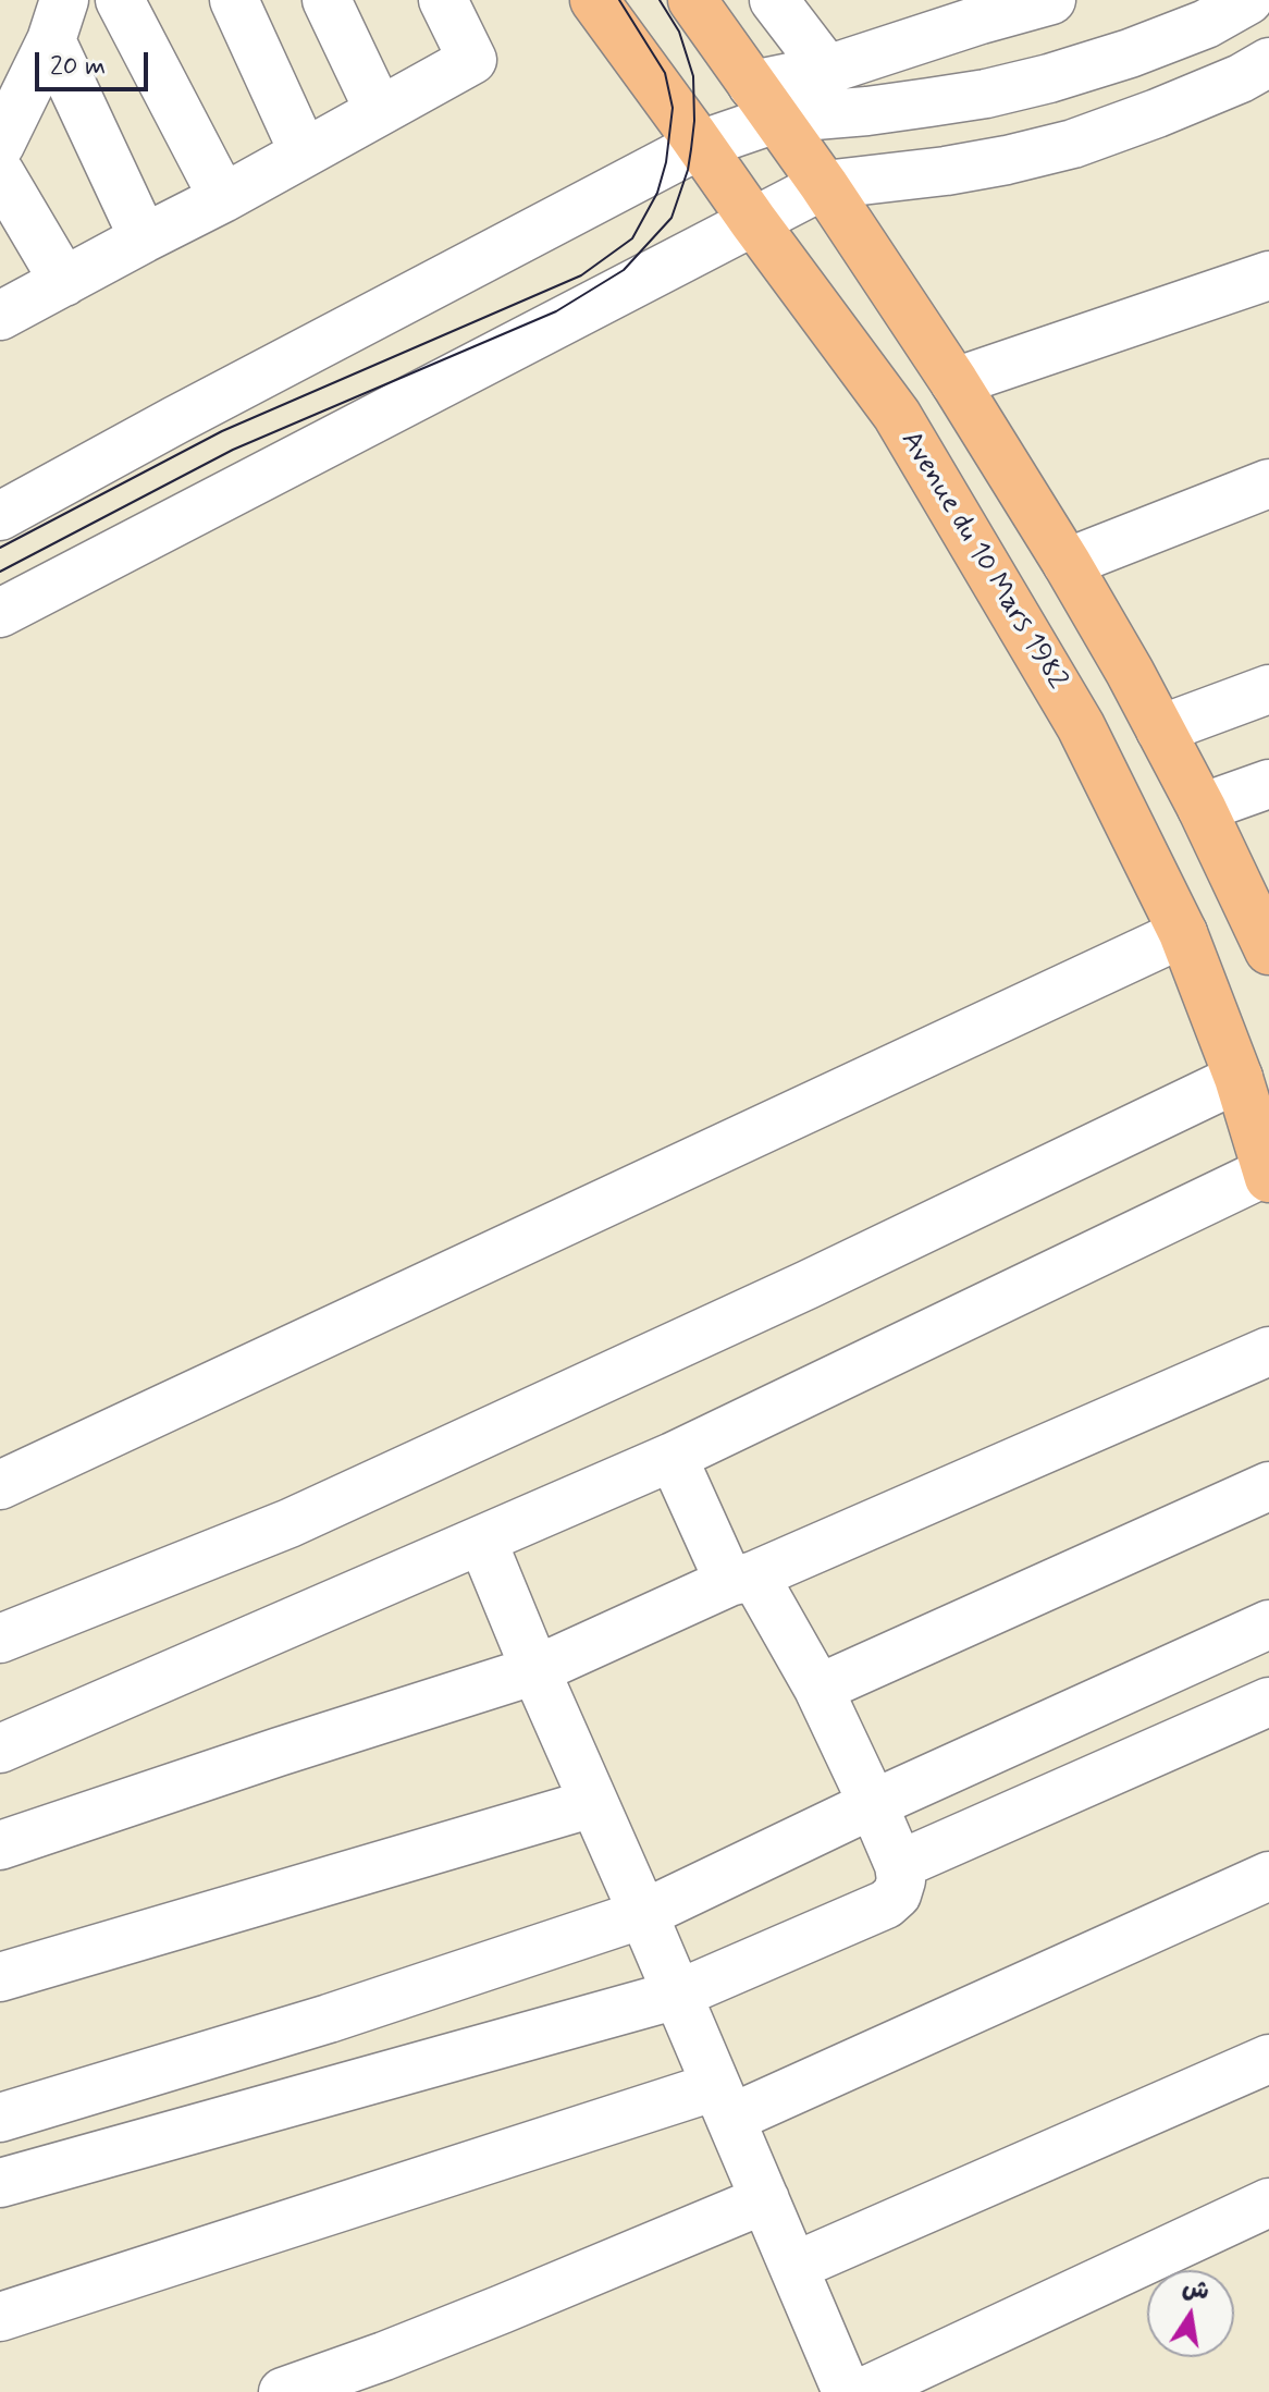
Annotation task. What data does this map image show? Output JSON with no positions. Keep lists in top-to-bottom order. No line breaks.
{"streets":{"main road":["Avenue du 10 Mars 1982"]},"scale_bar":"20 m","north":"top"}
